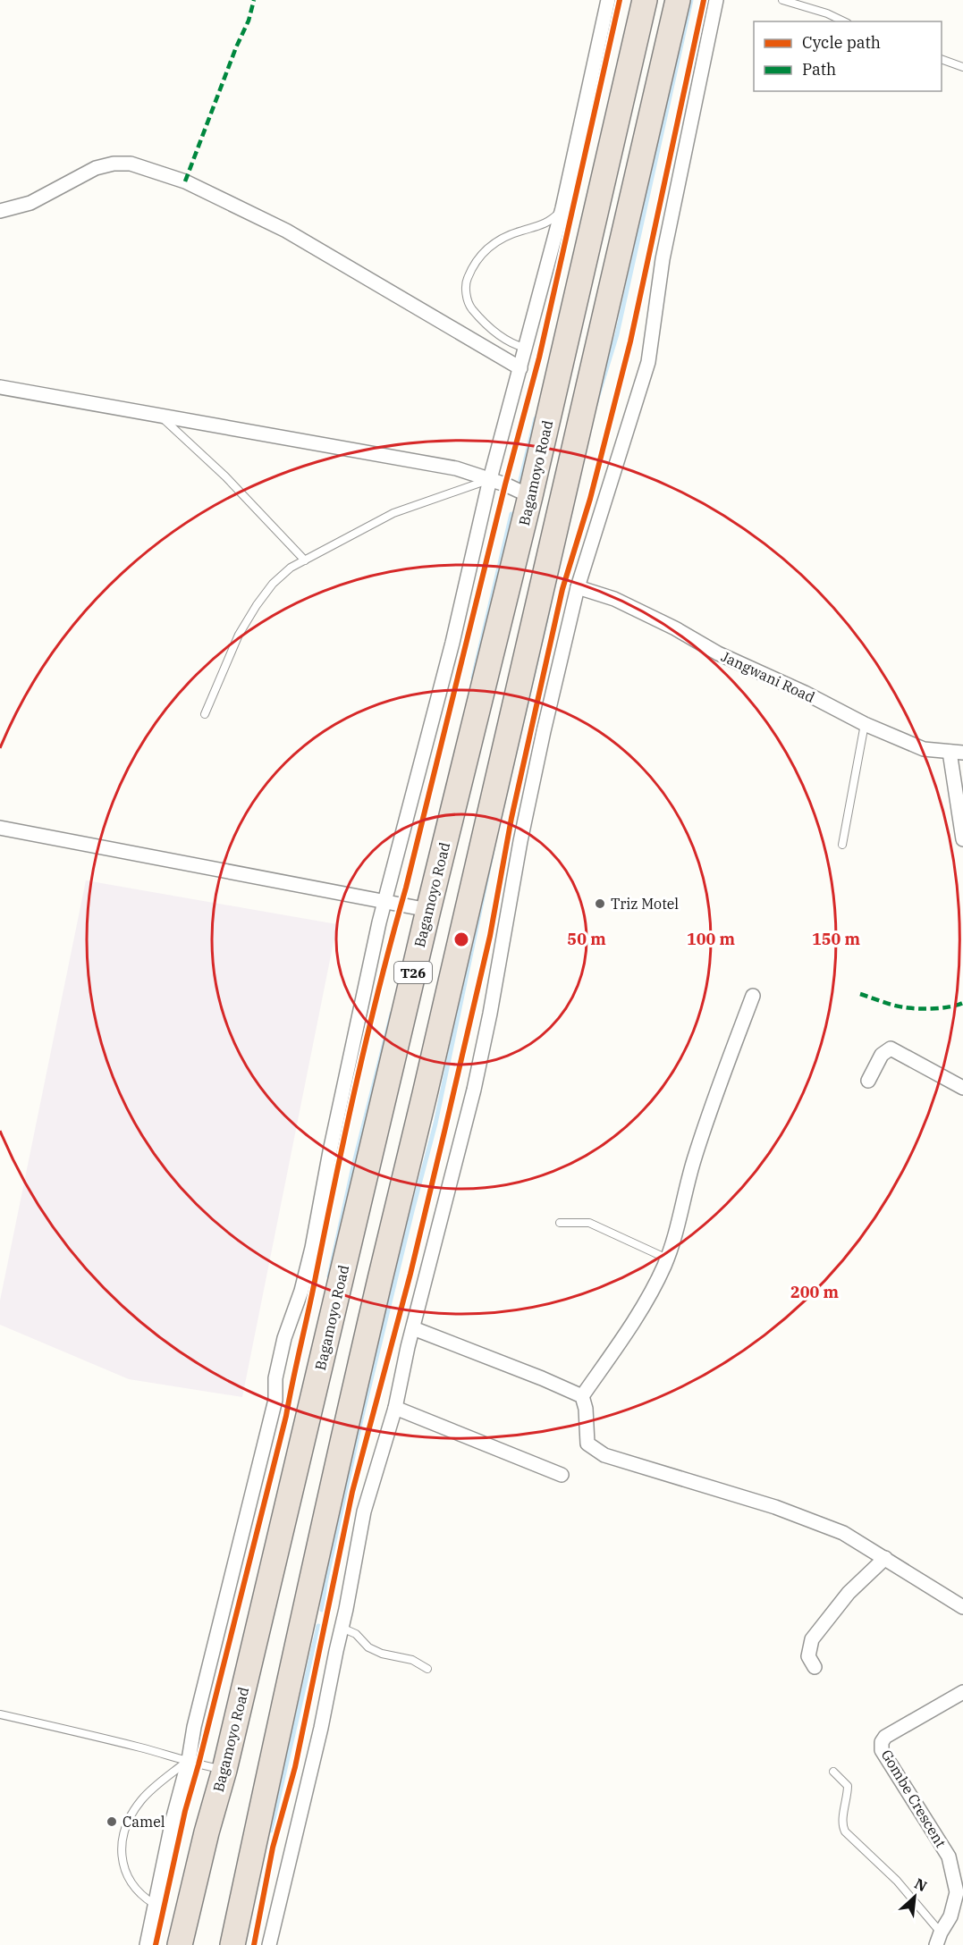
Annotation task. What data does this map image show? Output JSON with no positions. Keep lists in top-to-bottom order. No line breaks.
{"streets":{"highway":["Bagamoyo Road","T26"],"street":["Jangwani Road","Gombe Crescent"]},"places":["Triz Motel","Camel"],"legend":["Cycle path","Path"],"north":"top right","rings":["50 m","100 m","150 m","200 m"]}
